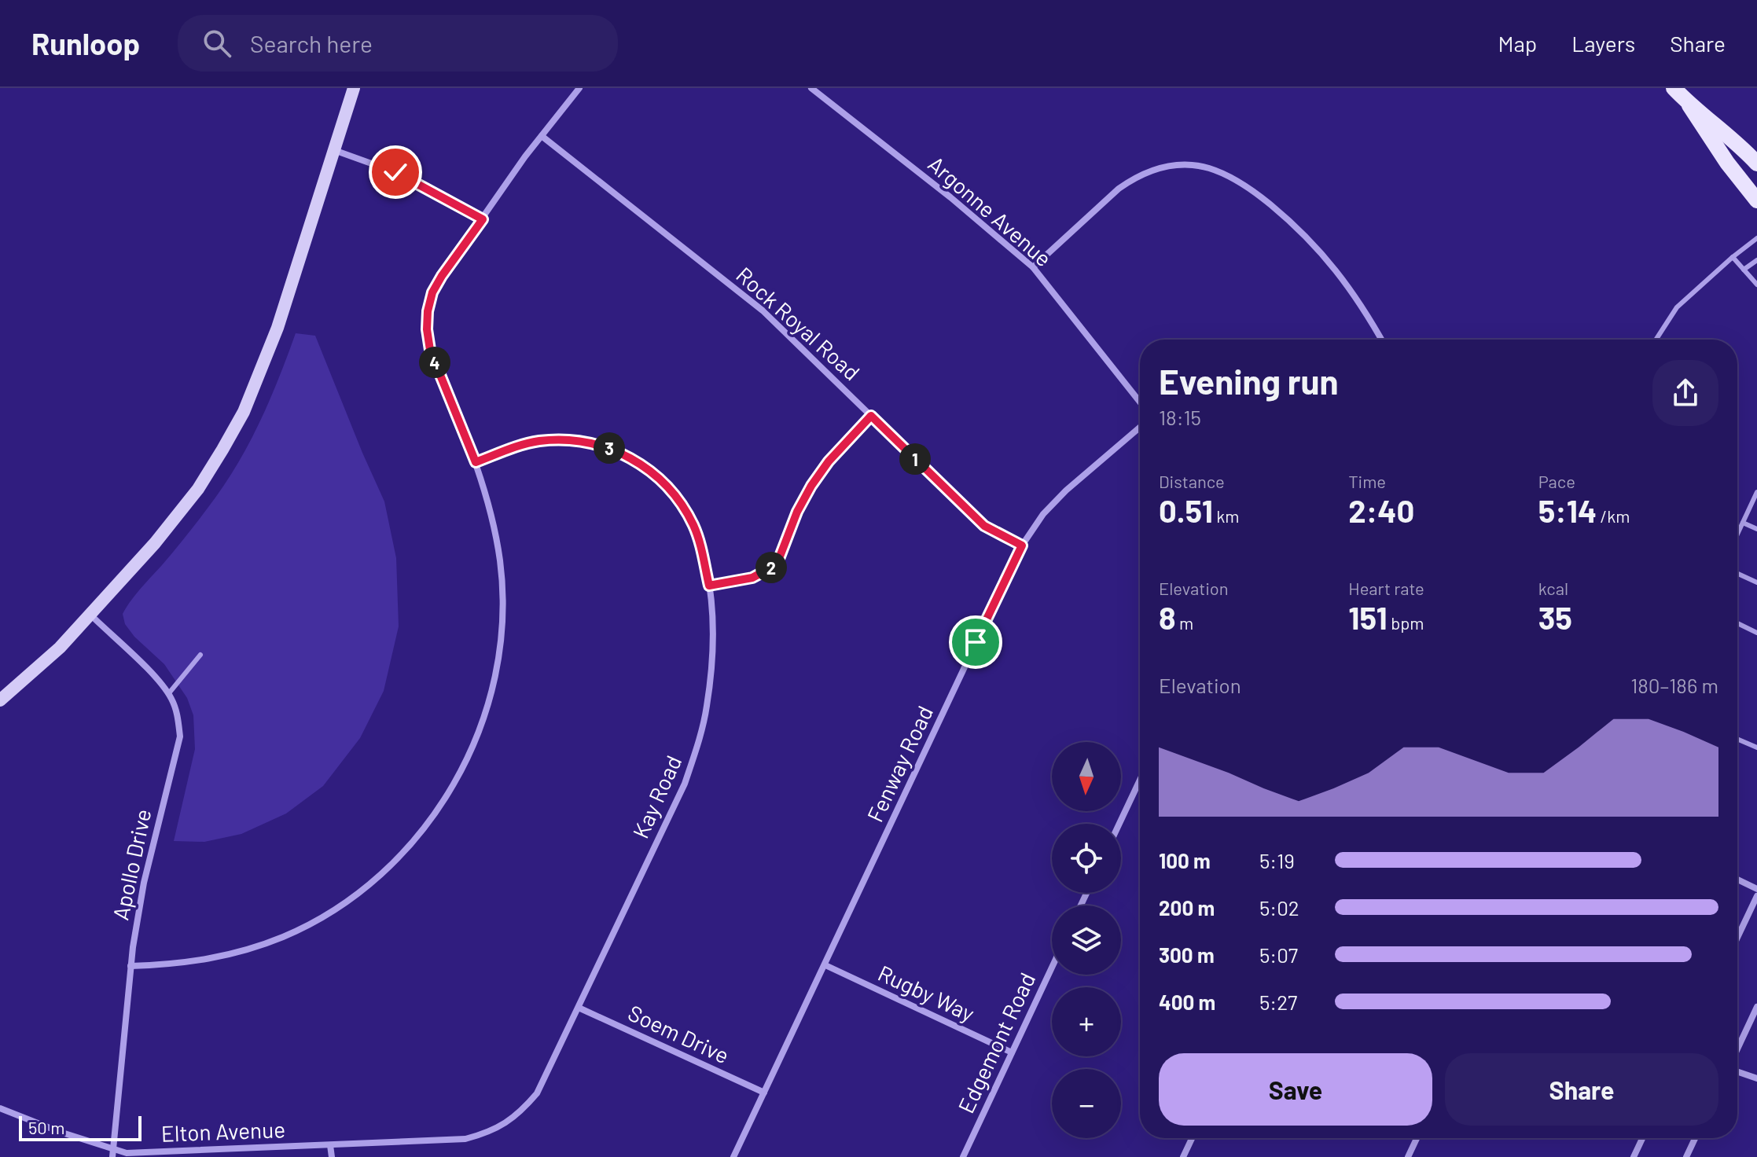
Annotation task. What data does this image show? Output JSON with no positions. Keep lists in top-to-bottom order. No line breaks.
{"streets":{"street":["Argonne Avenue","Rock Royal Road","Fenway Road","Kay Road","Apollo Drive","Rugby Way","Soem Drive","Edgemont Road","Elton Avenue"]},"crossings":[["Rock Royal Road","Fenway Road"],["Fenway Road","Rugby Way"],["Fenway Road","Soem Drive"],["Kay Road","Soem Drive"],["Kay Road","Elton Avenue"],["Apollo Drive","Elton Avenue"],["Rugby Way","Edgemont Road"]],"scale_bar":"50 m","north":"bottom","page":{"header":"Runloop","search":"Search here","nav":["Map","Layers","Share"],"heading":["Evening run","18:15"],"pins":["4","3","1","2"],"stats":[["Distance","0.51 km"],["Time","2:40"],["Pace","5:14 /km"],["Elevation","8 m"],["Heart rate","151 bpm"],["kcal","35"]],"chart":["Elevation","180–186 m"],"map_buttons":["+","−"],"list":[{"name":"100 m","note":"5:19"},{"name":"200 m","note":"5:02"},{"name":"300 m","note":"5:07"},{"name":"400 m","note":"5:27"}],"buttons":["Save","Share"],"scale":"50 m"}}
